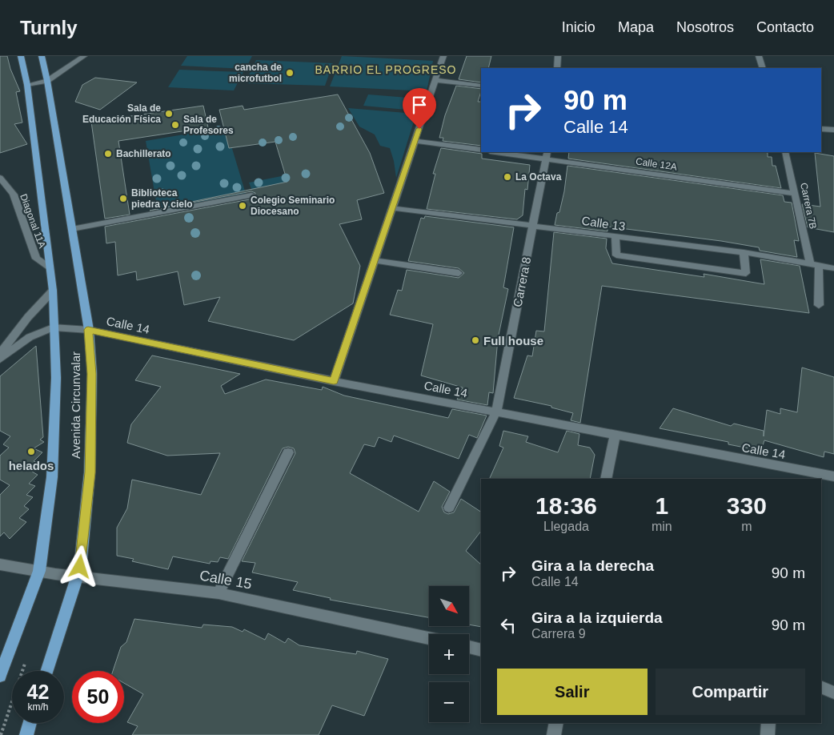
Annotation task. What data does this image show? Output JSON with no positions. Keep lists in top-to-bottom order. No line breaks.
{"streets":{"main road":["Avenida Circunvalar"],"street":["Calle 12A","Carrera 7B","Diagonal 11A","Calle 13","Carrera 8","Calle 14","Calle 15"]},"crossings":[["Calle 12A","Carrera 7B"],["Calle 12A","Carrera 8"],["Carrera 7B","Calle 13"],["Diagonal 11A","Avenida Circunvalar"],["Calle 13","Carrera 8"],["Carrera 8","Calle 14"],["Calle 14","Avenida Circunvalar"],["Avenida Circunvalar","Calle 15"]],"districts":["BARRIO EL PROGRESO"],"places":["cancha de microfutbol","Sala de Educación Física","Sala de Profesores","Bachillerato","La Octava","Biblioteca piedra y cielo","Colegio Seminario Diocesano","Full house","helados"],"north":"bottom right","page":{"header":"Turnly","nav":["Inicio","Mapa","Nosotros","Contacto"],"turn":["90 m","Calle 14"],"eta":["18:36","Llegada","1","min","330","m"],"list":[{"name":"Gira a la derecha","note":"Calle 14","value":"90 m"},{"name":"Gira a la izquierda","note":"Carrera 9","value":"90 m"}],"map_buttons":["+","−"],"buttons":["Salir","Compartir"],"speed":"42 km/h","limit":"50"}}
